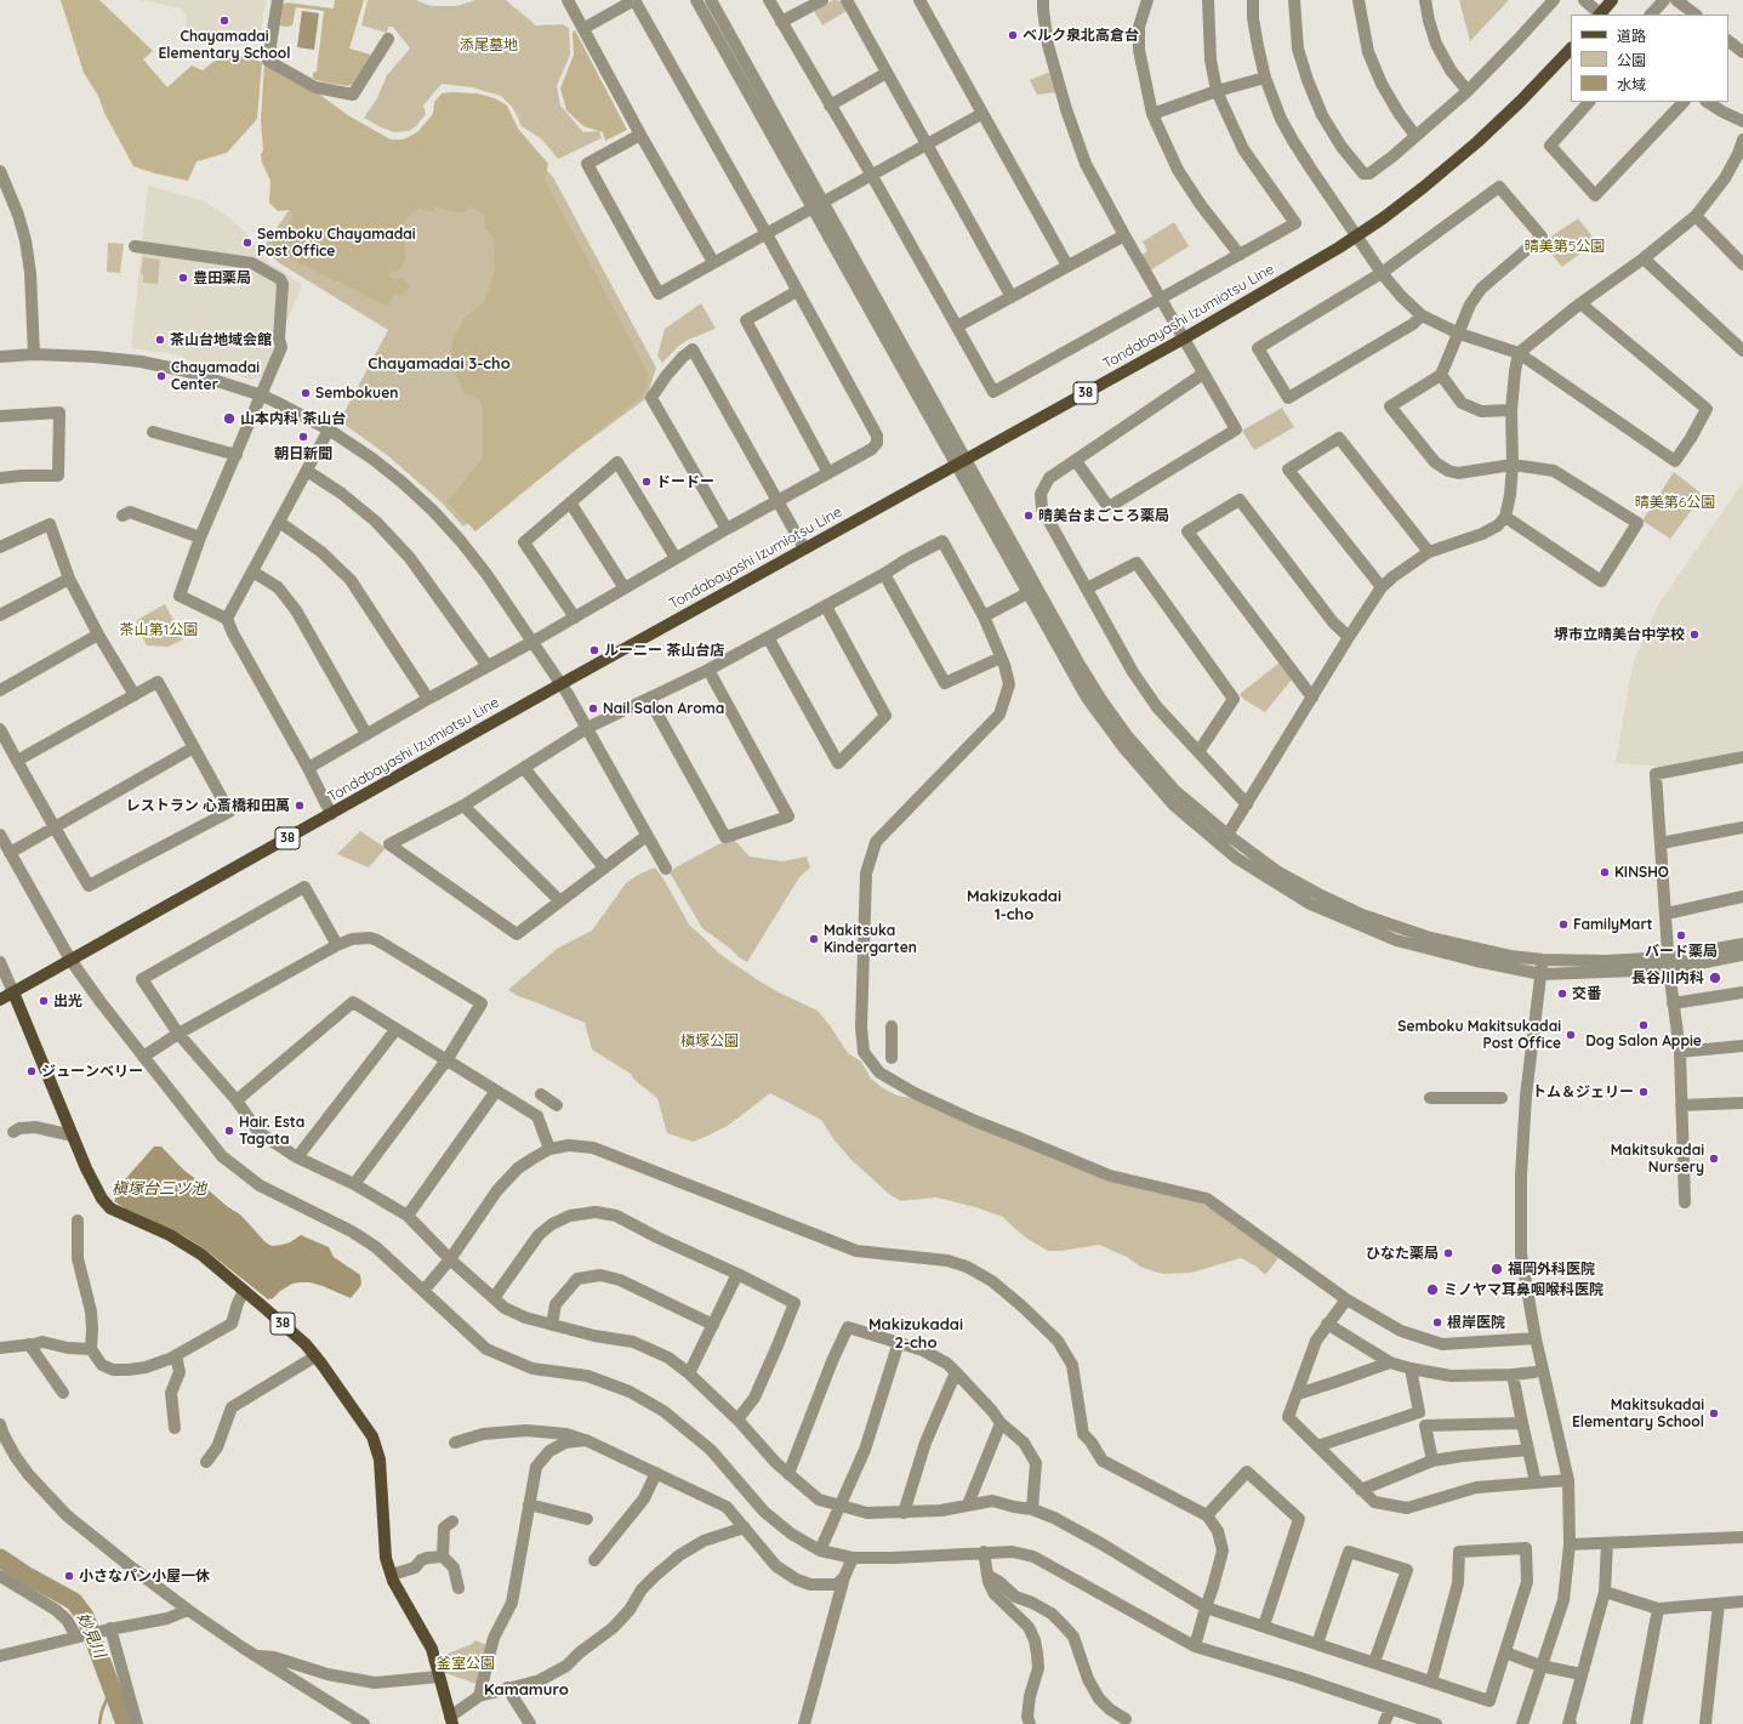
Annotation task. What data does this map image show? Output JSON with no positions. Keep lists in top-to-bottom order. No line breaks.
{"streets":{"main road":["Tondabayashi Izumiotsu Line","38"]},"crossings":[["Tondabayashi Izumiotsu Line","38"]],"districts":["Chayamadai 3-cho","Makizukadai 1-cho","Makizukadai 2-cho","Kamamuro"],"water":["槇塚台三ツ池","妙見川"],"parks":["添尾墓地","晴美第5公園","晴美第6公園","茶山第1公園","槇塚公園","釜室公園"],"places":["Chayamadai Elementary School","ベルク泉北高倉台","Semboku Chayamadai Post Office","豊田薬局","茶山台地域会館","Chayamadai Center","Sembokuen","山本内科 茶山台","朝日新聞","ドードー","晴美台まごころ薬局","堺市立晴美台中学校","ルーニー 茶山台店","Nail Salon Aroma","レストラン 心斎橋和田萬","KINSHO","FamilyMart","バード薬局","Makitsuka Kindergarten","長谷川内科","交番","出光","Dog Salon Appie","Semboku Makitsukadai Post Office","ジューンベリー","トム＆ジェリー","Hair. Esta Tagata","Makitsukadai Nursery","ひなた薬局","福岡外科医院","ミノヤマ耳鼻咽喉科医院","根岸医院","Makitsukadai Elementary School","小さなパン小屋一休"],"legend":["道路","公園","水域"]}
